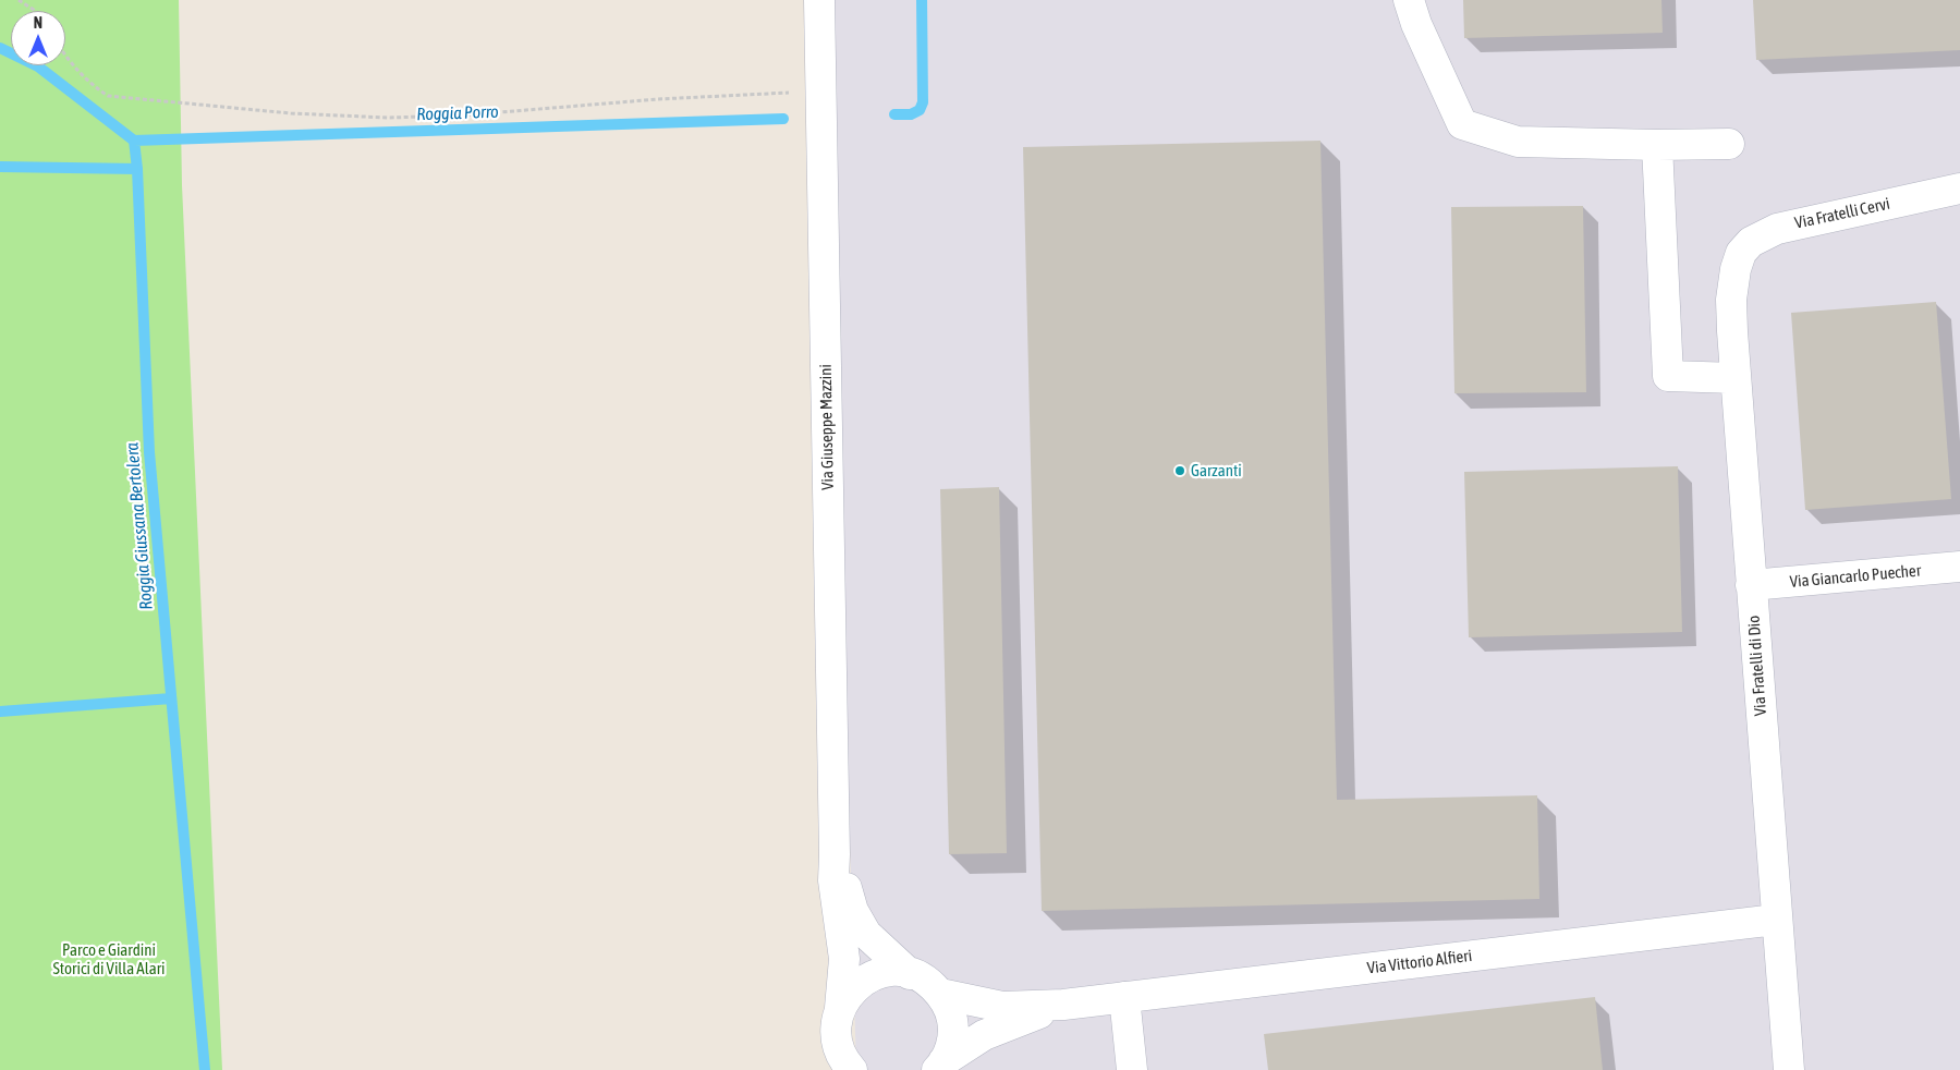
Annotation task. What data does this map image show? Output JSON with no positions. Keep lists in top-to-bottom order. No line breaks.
{"streets":{"street":["Via Fratelli Cervi","Via Giuseppe Mazzini","Via Giancarlo Puecher","Via Fratelli di Dio","Via Vittorio Alfieri"]},"crossings":[["Via Fratelli Cervi","Via Fratelli di Dio"],["Via Giuseppe Mazzini","Via Vittorio Alfieri"],["Via Giancarlo Puecher","Via Fratelli di Dio"],["Via Fratelli di Dio","Via Vittorio Alfieri"]],"water":["Roggia Porro","Roggia Giussana Bertolera"],"parks":["Parco e Giardini Storici di Villa Alari"],"places":["Garzanti"],"north":"top"}
